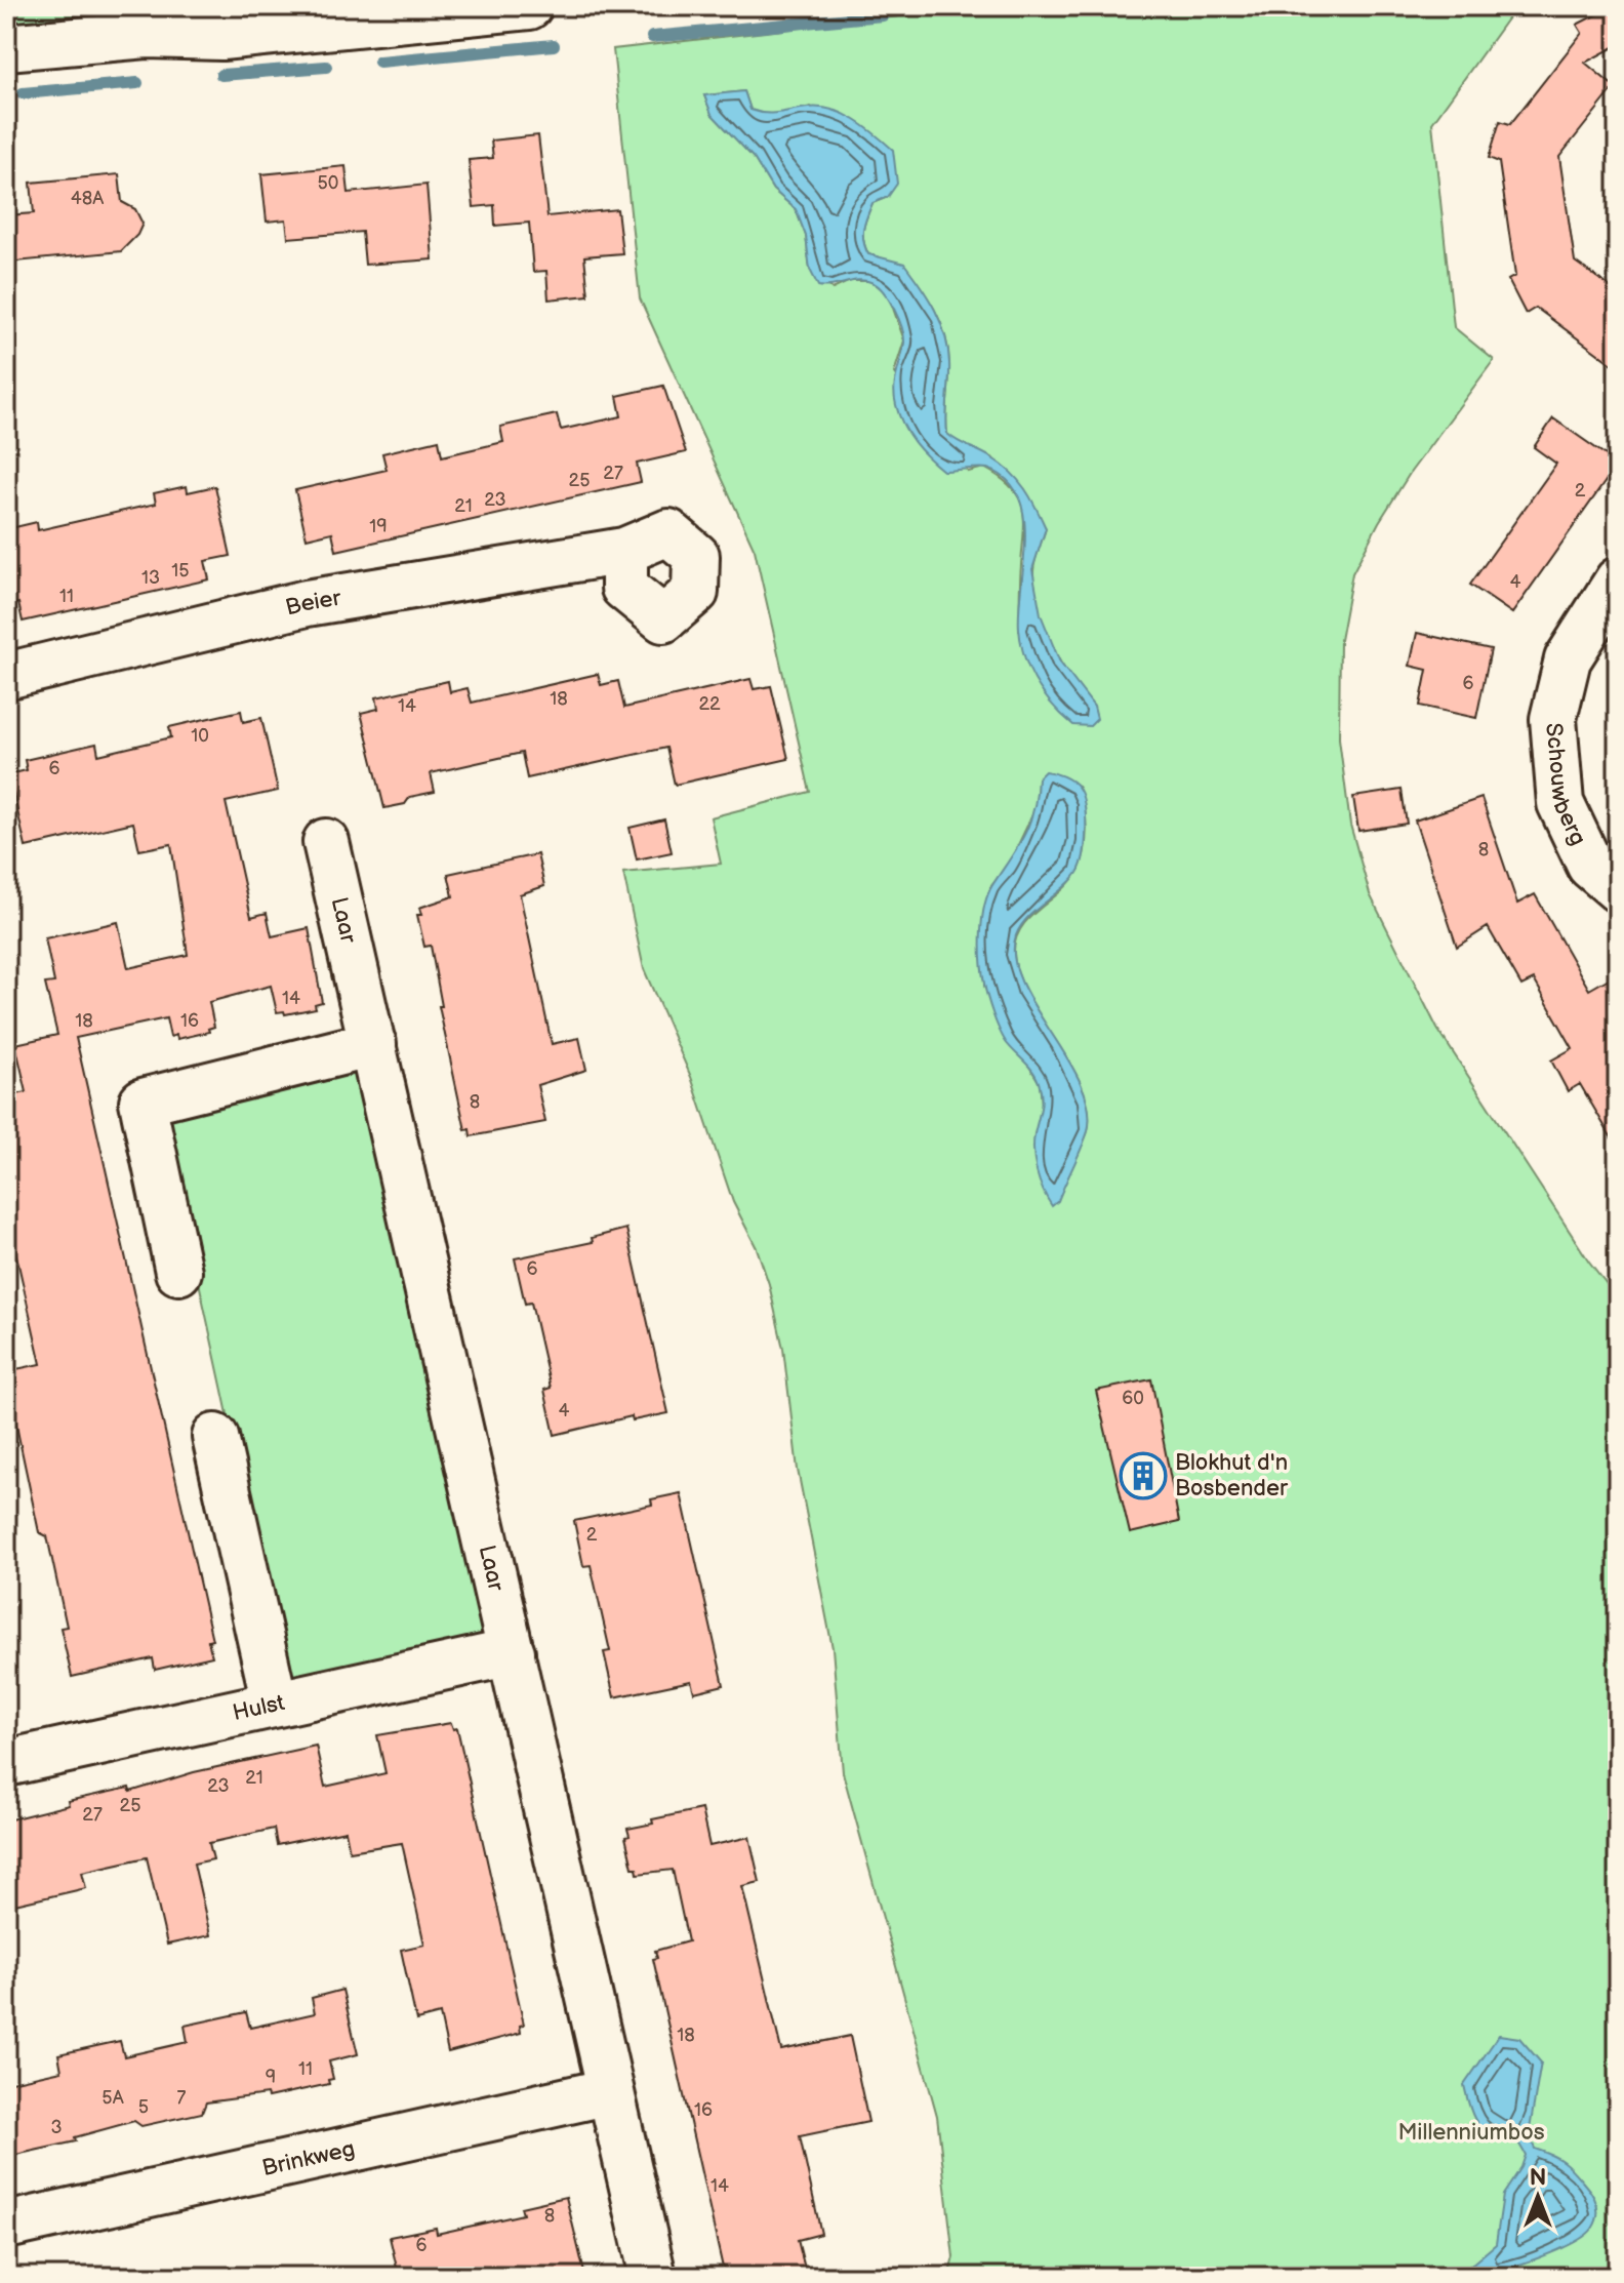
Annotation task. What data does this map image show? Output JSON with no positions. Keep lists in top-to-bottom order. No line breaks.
{"streets":{"street":["Beier","Schouwberg","Laar","Hulst","Brinkweg"]},"crossings":[["Laar","Hulst"],["Laar","Brinkweg"]],"parks":["Millenniumbos"],"places":{"building":["Blokhut d'n Bosbender"]},"house_numbers":["50","48A","27","25","2","23","21","19","15","13","4","11","6","18","22","14","10","6","8","14","18","16","8","6","60","4","2","21","23","25","27","18","11","9","5A","7","5","16","3","14","8","6"],"north":"top"}
